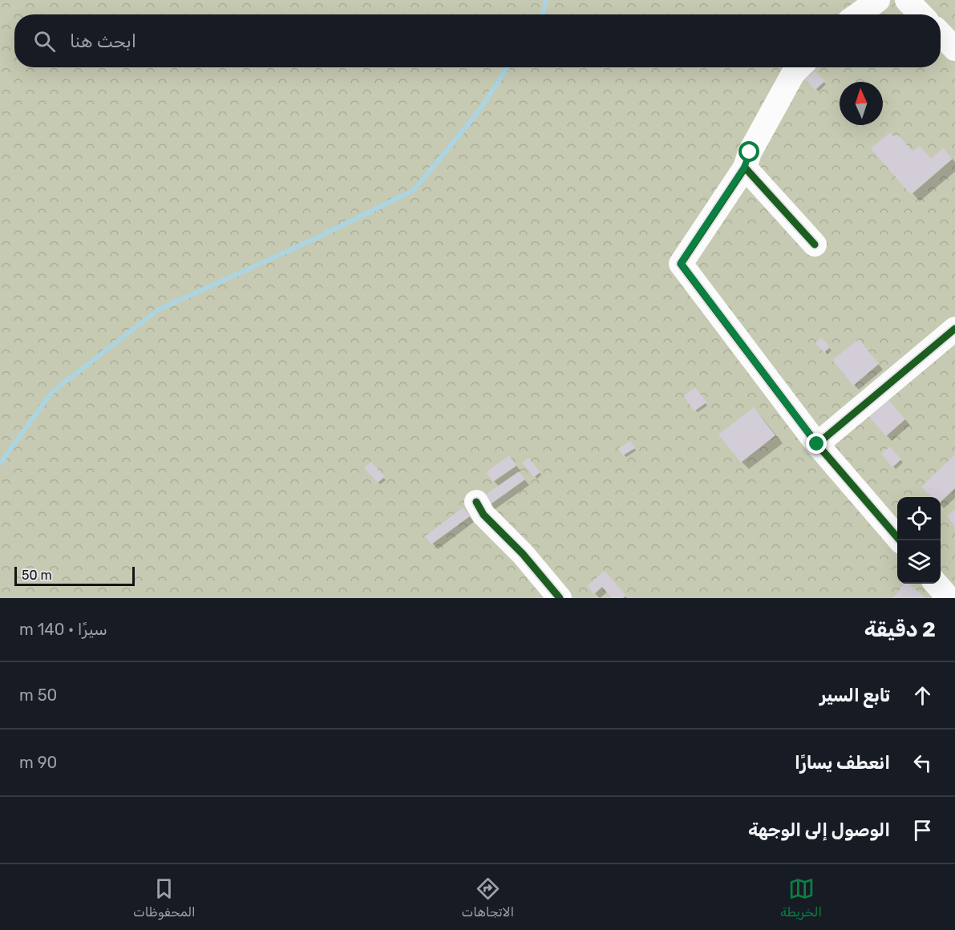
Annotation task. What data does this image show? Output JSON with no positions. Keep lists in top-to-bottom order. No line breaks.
{"scale_bar":"50 m","north":"top","page":{"search":"ابحث هنا","scale":"50 m","heading":["2 دقيقة","سيرًا · 140 m"],"list":[["تابع السير","50 m"],["انعطف يسارًا","90 m"],"الوصول إلى الوجهة"],"nav":["الخريطة","الاتجاهات","المحفوظات"]}}
